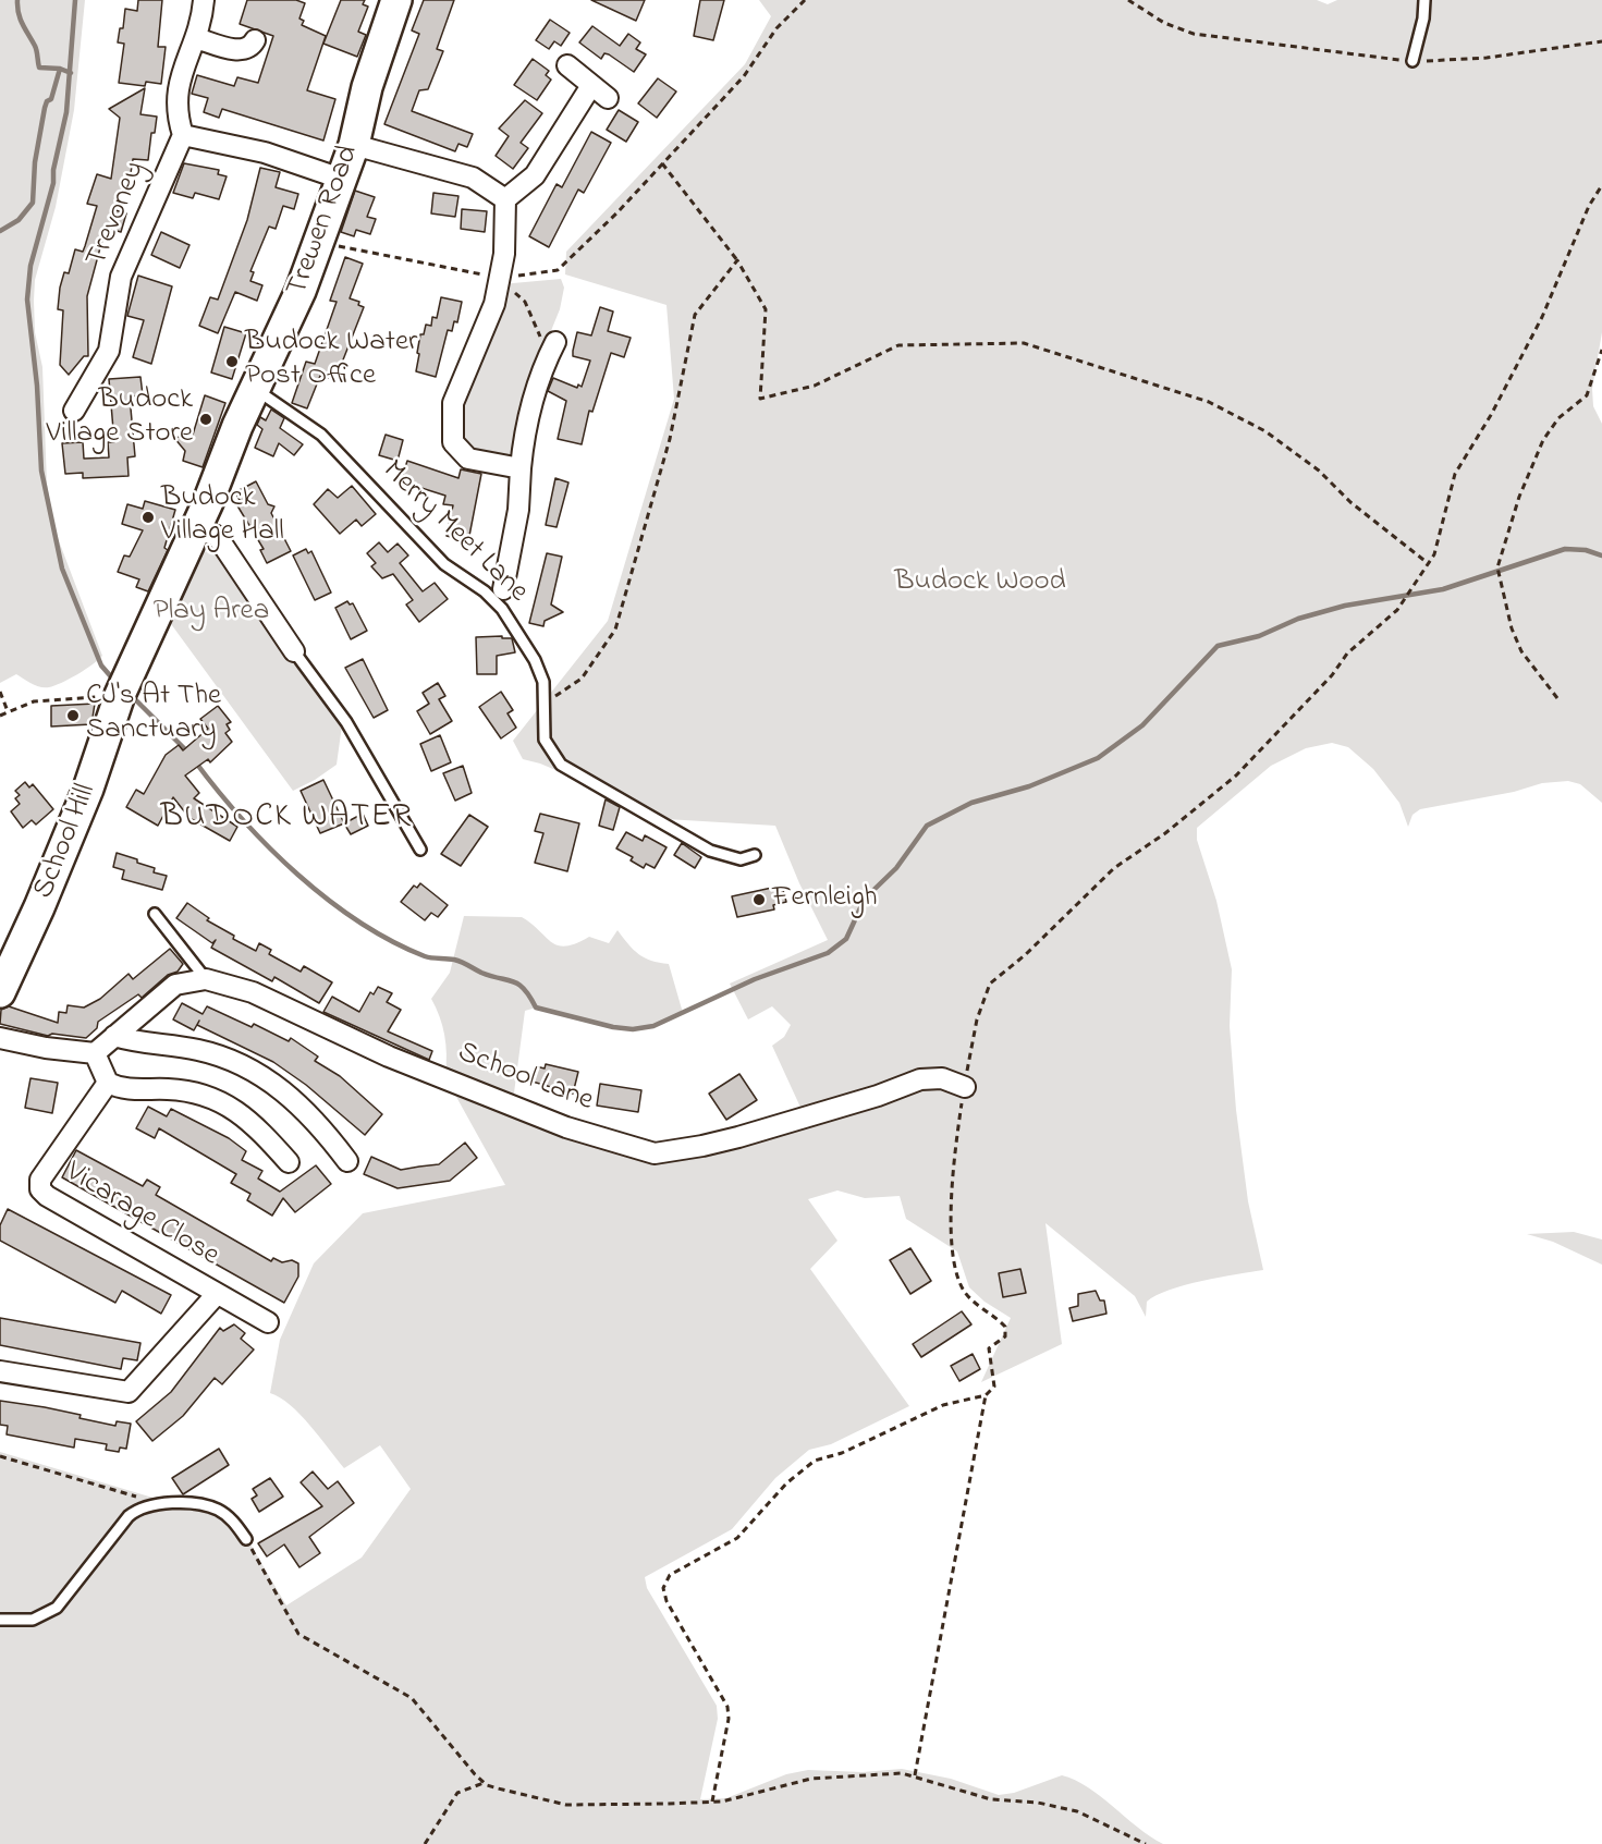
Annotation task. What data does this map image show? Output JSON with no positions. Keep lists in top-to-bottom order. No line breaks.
{"streets":{"street":["Trevoney","Trewen Road","School Hill","School Lane","Vicarage Close"],"lane":["Merry Meet Lane"]},"crossings":[["Trewen Road","Merry Meet Lane"],["Trewen Road","School Hill"]],"districts":["BUDOCK WATER"],"parks":["Budock Wood","Play Area"],"places":["Budock Water Post Office","Budock Village Store","Budock Village Hall","CJ's At The Sanctuary","Fernleigh"]}
